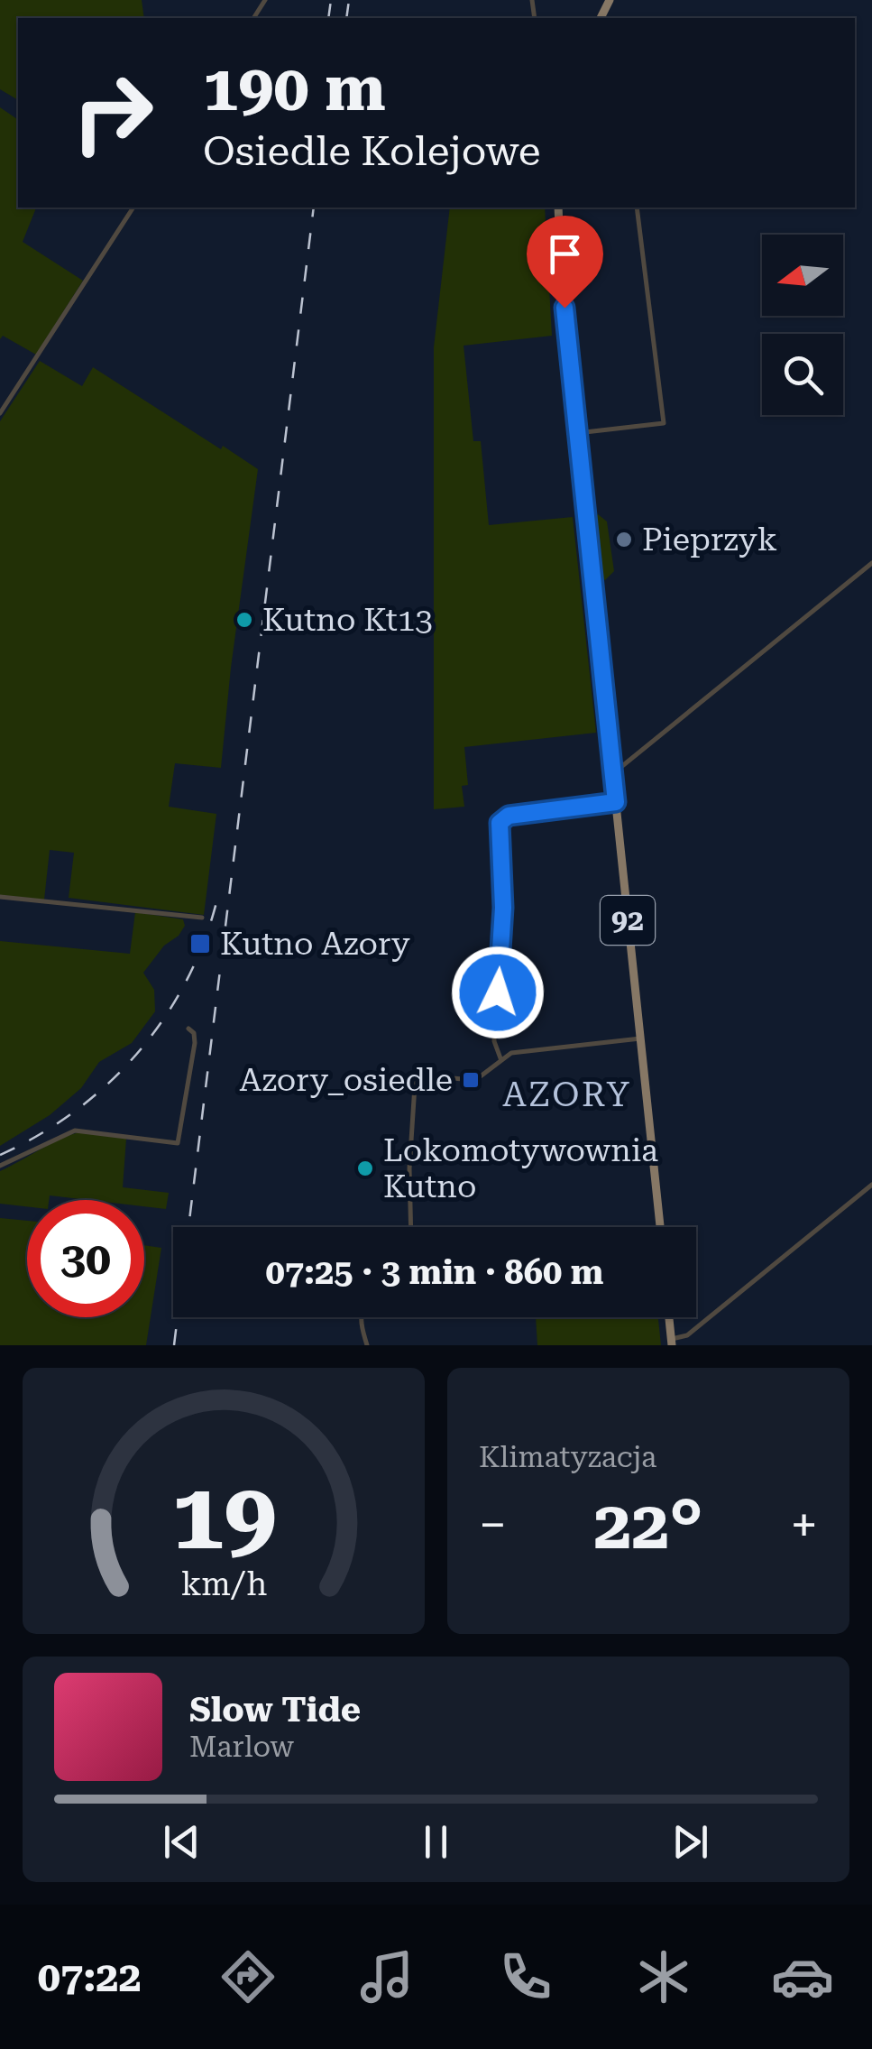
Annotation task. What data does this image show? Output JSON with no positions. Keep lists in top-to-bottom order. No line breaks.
{"streets":{"main road":["92"]},"districts":["AZORY"],"places":{"other":["Pieprzyk","Kutno Kt13","Lokomotywownia Kutno"],"transit":["Kutno Azory","Azory_osiedle"]},"north":"left","page":{"turn":["190 m","Osiedle Kolejowe"],"limit":"30","trip":"07:25 · 3 min · 860 m","tile":"Klimatyzacja","heat":["−","22°","+"],"song":["Slow Tide","Marlow"],"tabs":"07:22","gauge":["19","km/h"]}}
